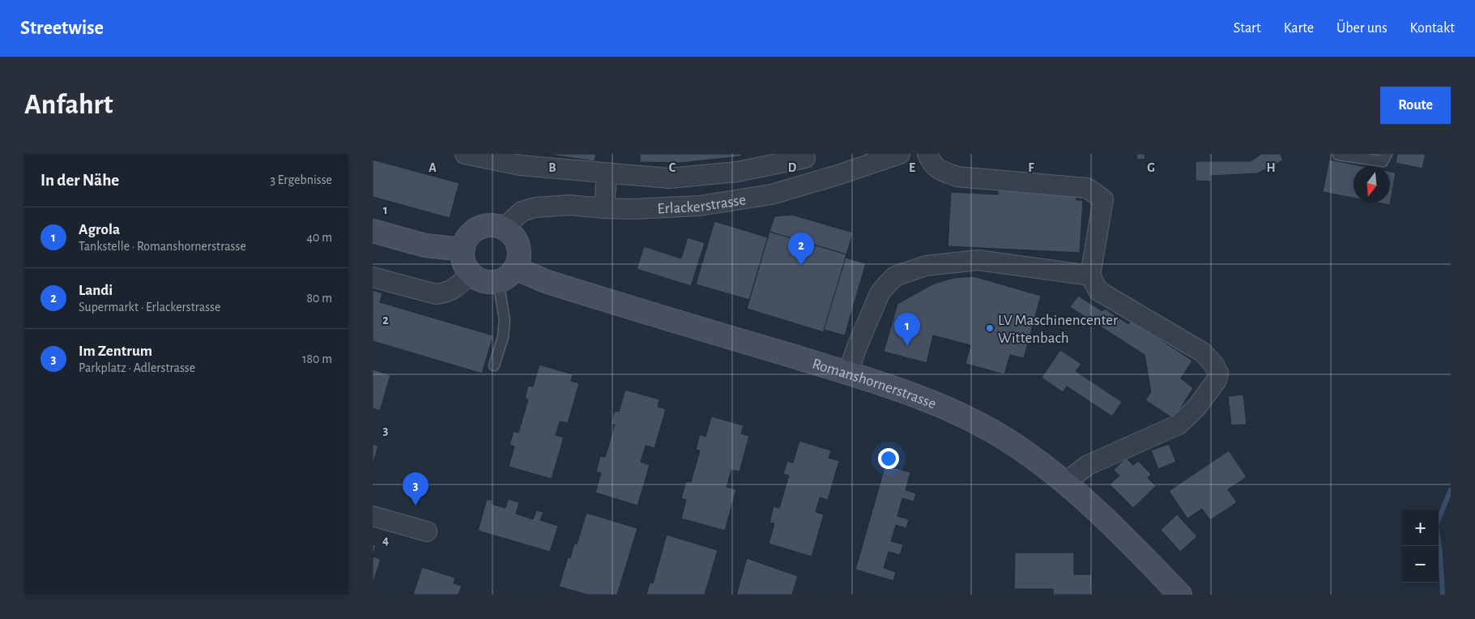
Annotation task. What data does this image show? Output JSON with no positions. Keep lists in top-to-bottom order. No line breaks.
{"streets":{"main road":["Romanshornerstrasse"],"street":["Erlackerstrasse"]},"crossings":[["Erlackerstrasse","Romanshornerstrasse"]],"places":["LV Maschinencenter Wittenbach"],"north":"bottom","page":{"header":"Streetwise","nav":["Start","Karte","Über uns","Kontakt"],"buttons":"Route","title":"Anfahrt","heading":["In der Nähe","3 Ergebnisse"],"list":[{"mark":"1","name":"Agrola","note":"Tankstelle · Romanshornerstrasse","value":"40 m"},{"mark":"2","name":"Landi","note":"Supermarkt · Erlackerstrasse","value":"80 m"},{"mark":"3","name":"Im Zentrum","note":"Parkplatz · Adlerstrasse","value":"180 m"}],"pins":["2","1","3"],"map_buttons":["+","−"]},"grid":{"columns":["A","B","C","D","E","F","G","H"],"rows":["1","2","3","4"]}}
